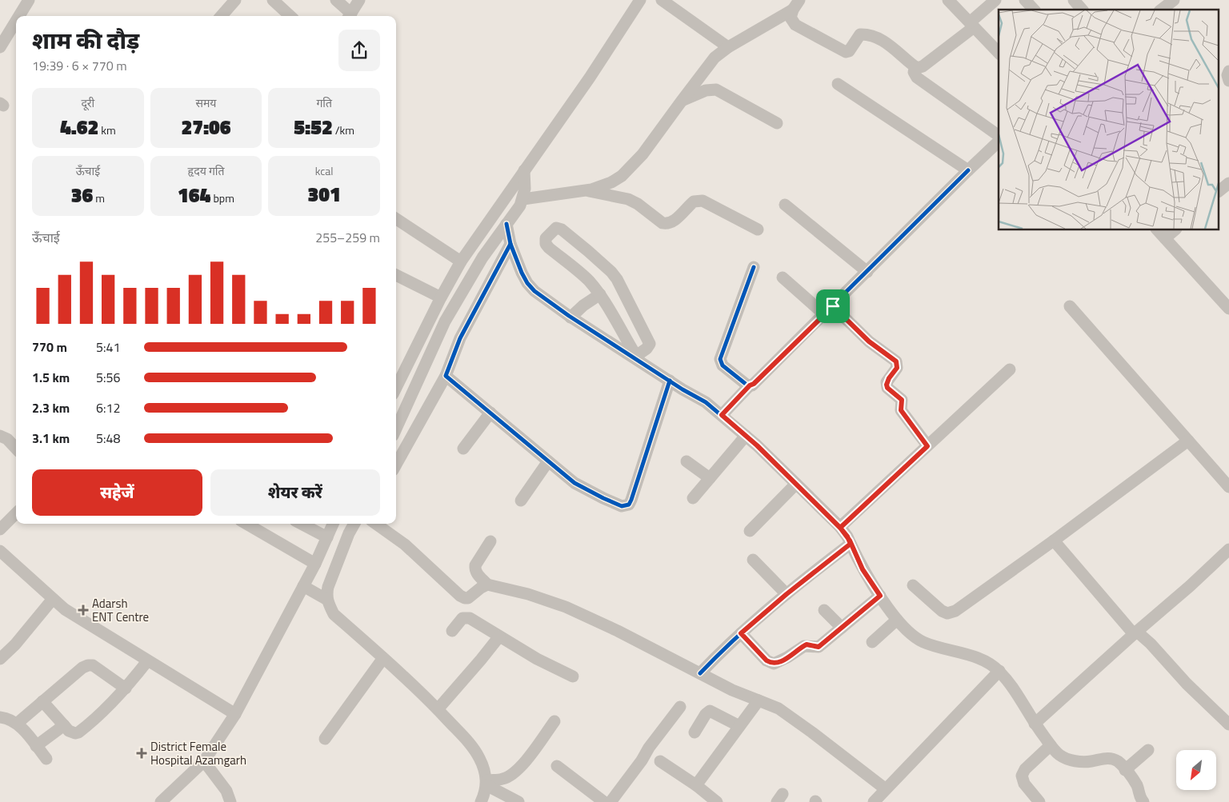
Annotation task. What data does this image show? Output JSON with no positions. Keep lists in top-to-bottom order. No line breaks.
{"places":{"health":["Adarsh ENT Centre","District Female Hospital Azamgarh"]},"north":"bottom left","page":{"heading":["शाम की दौड़","19:39 · 6 × 770 m"],"stats":[["दूरी","4.62 km"],["समय","27:06"],["गति","5:52 /km"],["ऊँचाई","36 m"],["हृदय गति","164 bpm"],["kcal","301"]],"chart":["ऊँचाई","255–259 m"],"list":[{"name":"770 m","note":"5:41"},{"name":"1.5 km","note":"5:56"},{"name":"2.3 km","note":"6:12"},{"name":"3.1 km","note":"5:48"}],"buttons":["सहेजें","शेयर करें"]}}
